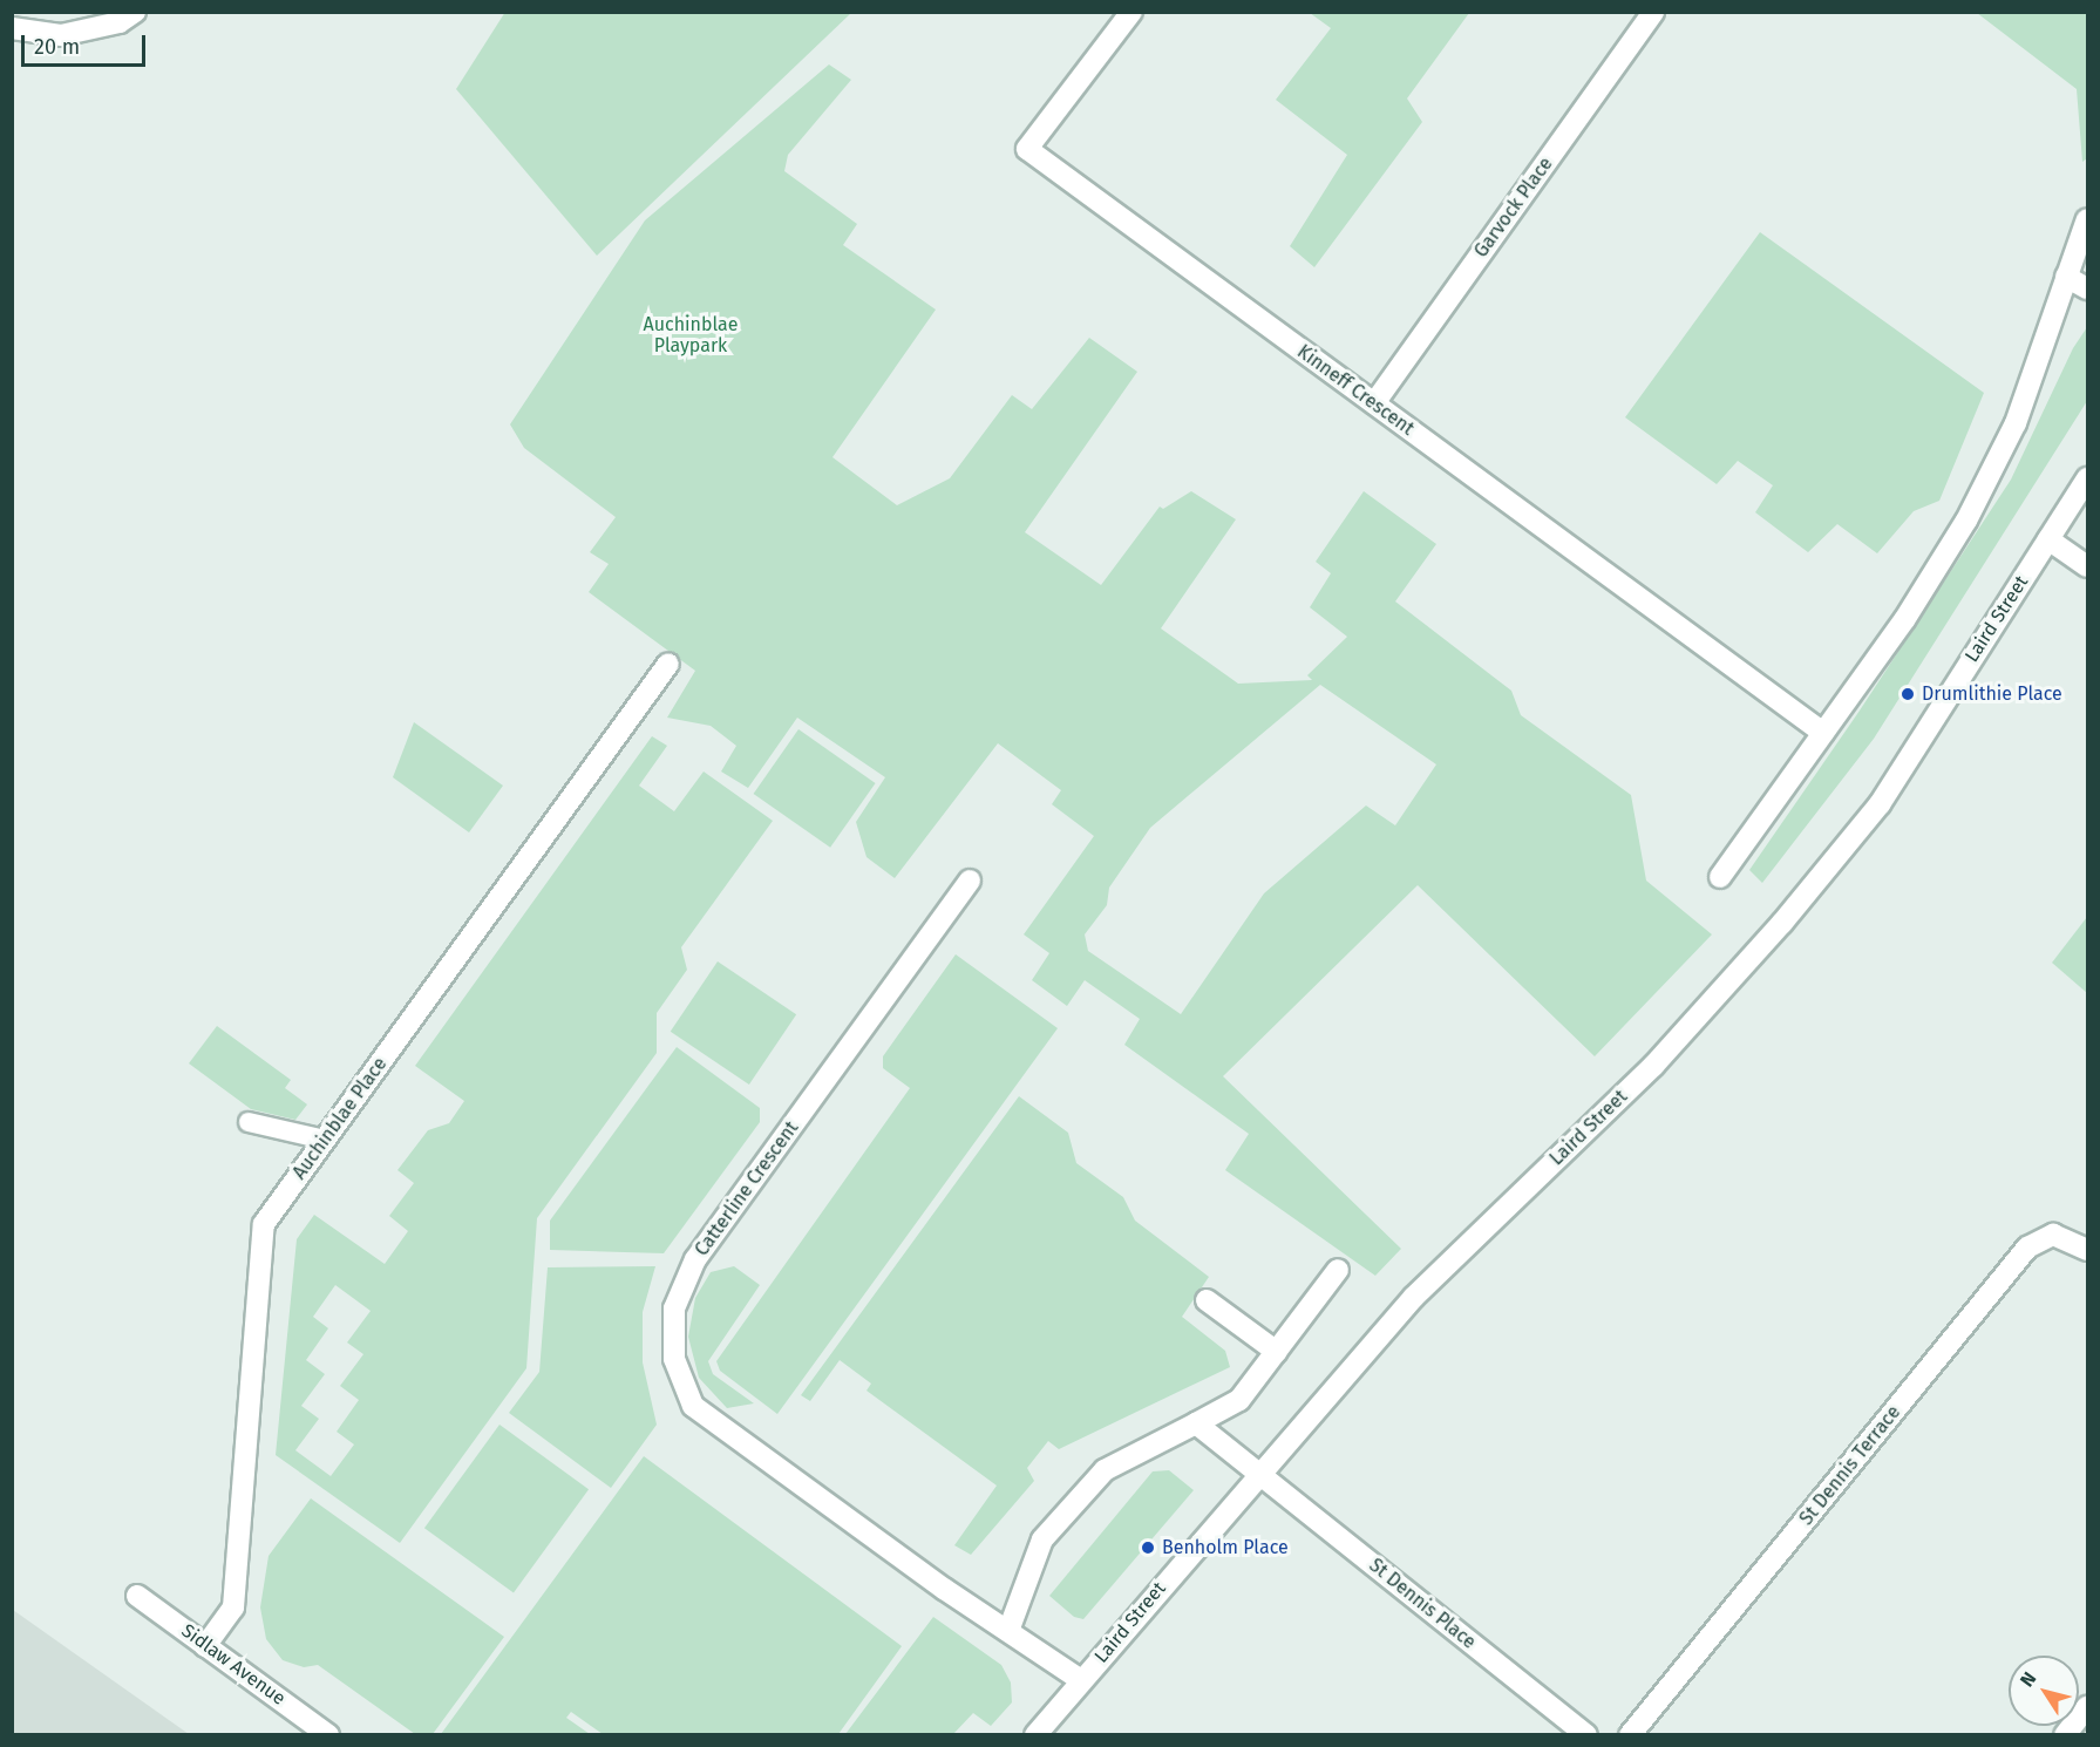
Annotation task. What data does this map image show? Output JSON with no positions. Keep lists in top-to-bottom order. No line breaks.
{"streets":{"street":["Garvock Place","Kinneff Crescent","Laird Street","Auchinblae Place","Catterline Crescent","St Dennis Terrace","St Dennis Place","Sidlaw Avenue"]},"crossings":[["Garvock Place","Kinneff Crescent"],["Laird Street","Catterline Crescent"],["Laird Street","St Dennis Place"],["Auchinblae Place","Sidlaw Avenue"]],"parks":["Auchinblae Playpark"],"places":["Drumlithie Place","Benholm Place"],"scale_bar":"20 m","north":"top left"}
